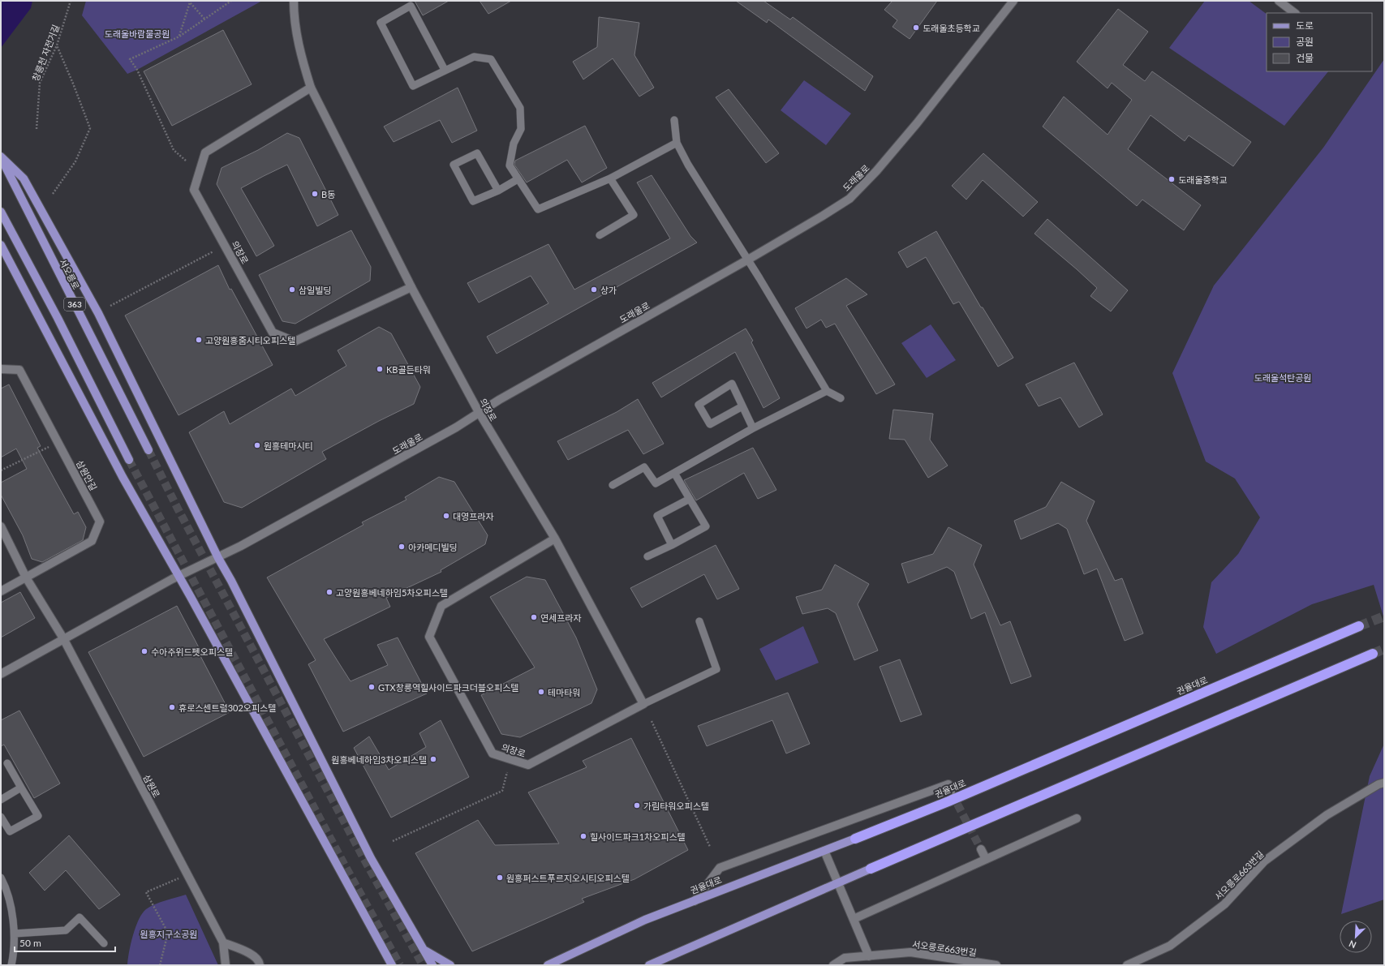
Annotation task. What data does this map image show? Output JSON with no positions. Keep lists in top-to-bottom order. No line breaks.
{"streets":{"highway":["권율대로"],"main road":["서오릉로","363"],"street":["도래울로","의장로","삼원안길","삼원로","서오릉로663번길"],"path":["창릉천 자전거길"]},"crossings":[["도래울로","의장로"]],"parks":["도래울바람물공원","도래울석탄공원","원흥지구소공원"],"places":["도래울초등학교","도래울중학교","B동","삼일빌딩","상가","고양원흥줌시티오피스텔","KB골든타워","원흥테마시티","대영프라자","아카메디빌딩","고양원흥베네하임5차오피스텔","연세프라자","수아주위드펫오피스텔","GTX창릉역힐사이드파크더블오피스텔","테마타워","휴로스센트럴302오피스텔","원흥베네하임3차오피스텔","가림타워오피스텔","힐사이드파크1차오피스텔","원흥퍼스트푸르지오시티오피스텔"],"legend":["도로","공원","건물"],"scale_bar":"50 m","north":"bottom left"}
